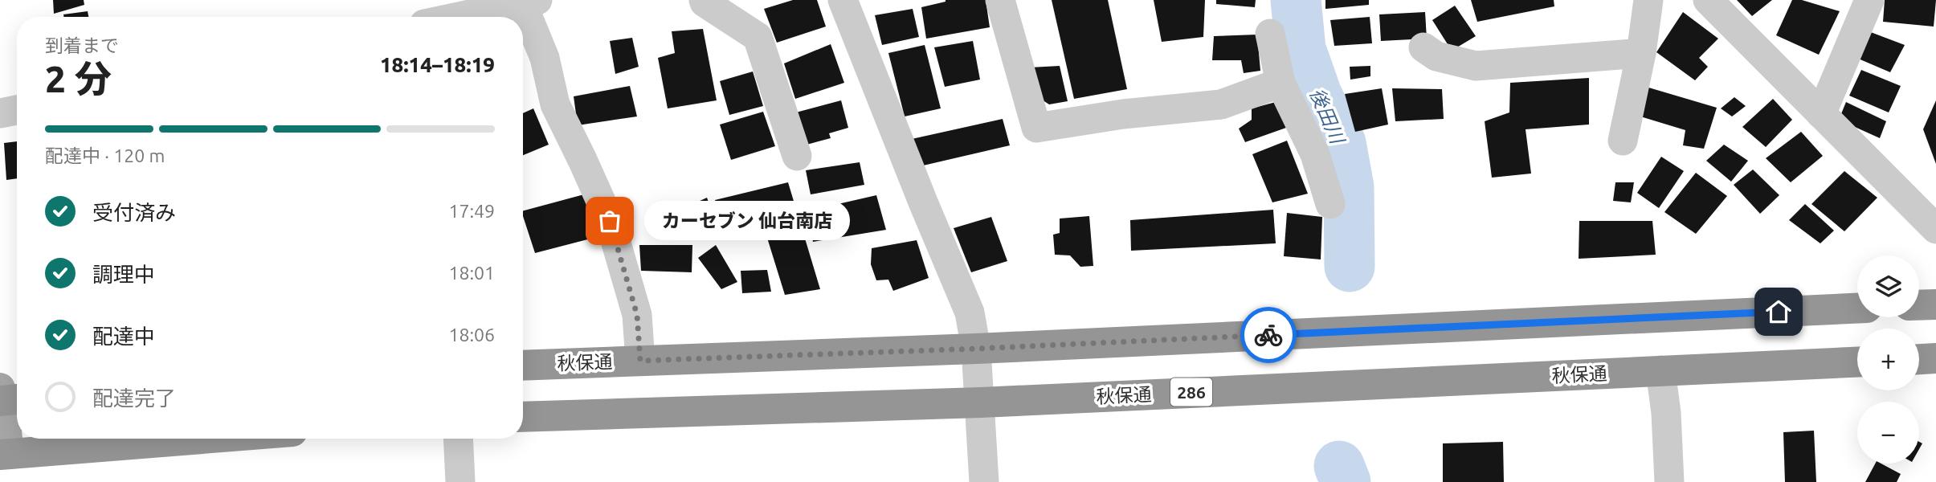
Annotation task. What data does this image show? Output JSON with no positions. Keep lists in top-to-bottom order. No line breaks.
{"streets":{"highway":["秋保通","286"]},"water":["後田川"],"places":["カーセブン 仙台南店"],"page":{"heading":["2 分","到着まで","18:14–18:19"],"bar":"配達中 · 120 m","list":[["受付済み","17:49"],["調理中","18:01"],["配達中","18:06"],"配達完了"],"bubble":"カーセブン 仙台南店","map_buttons":["+","−"]}}
